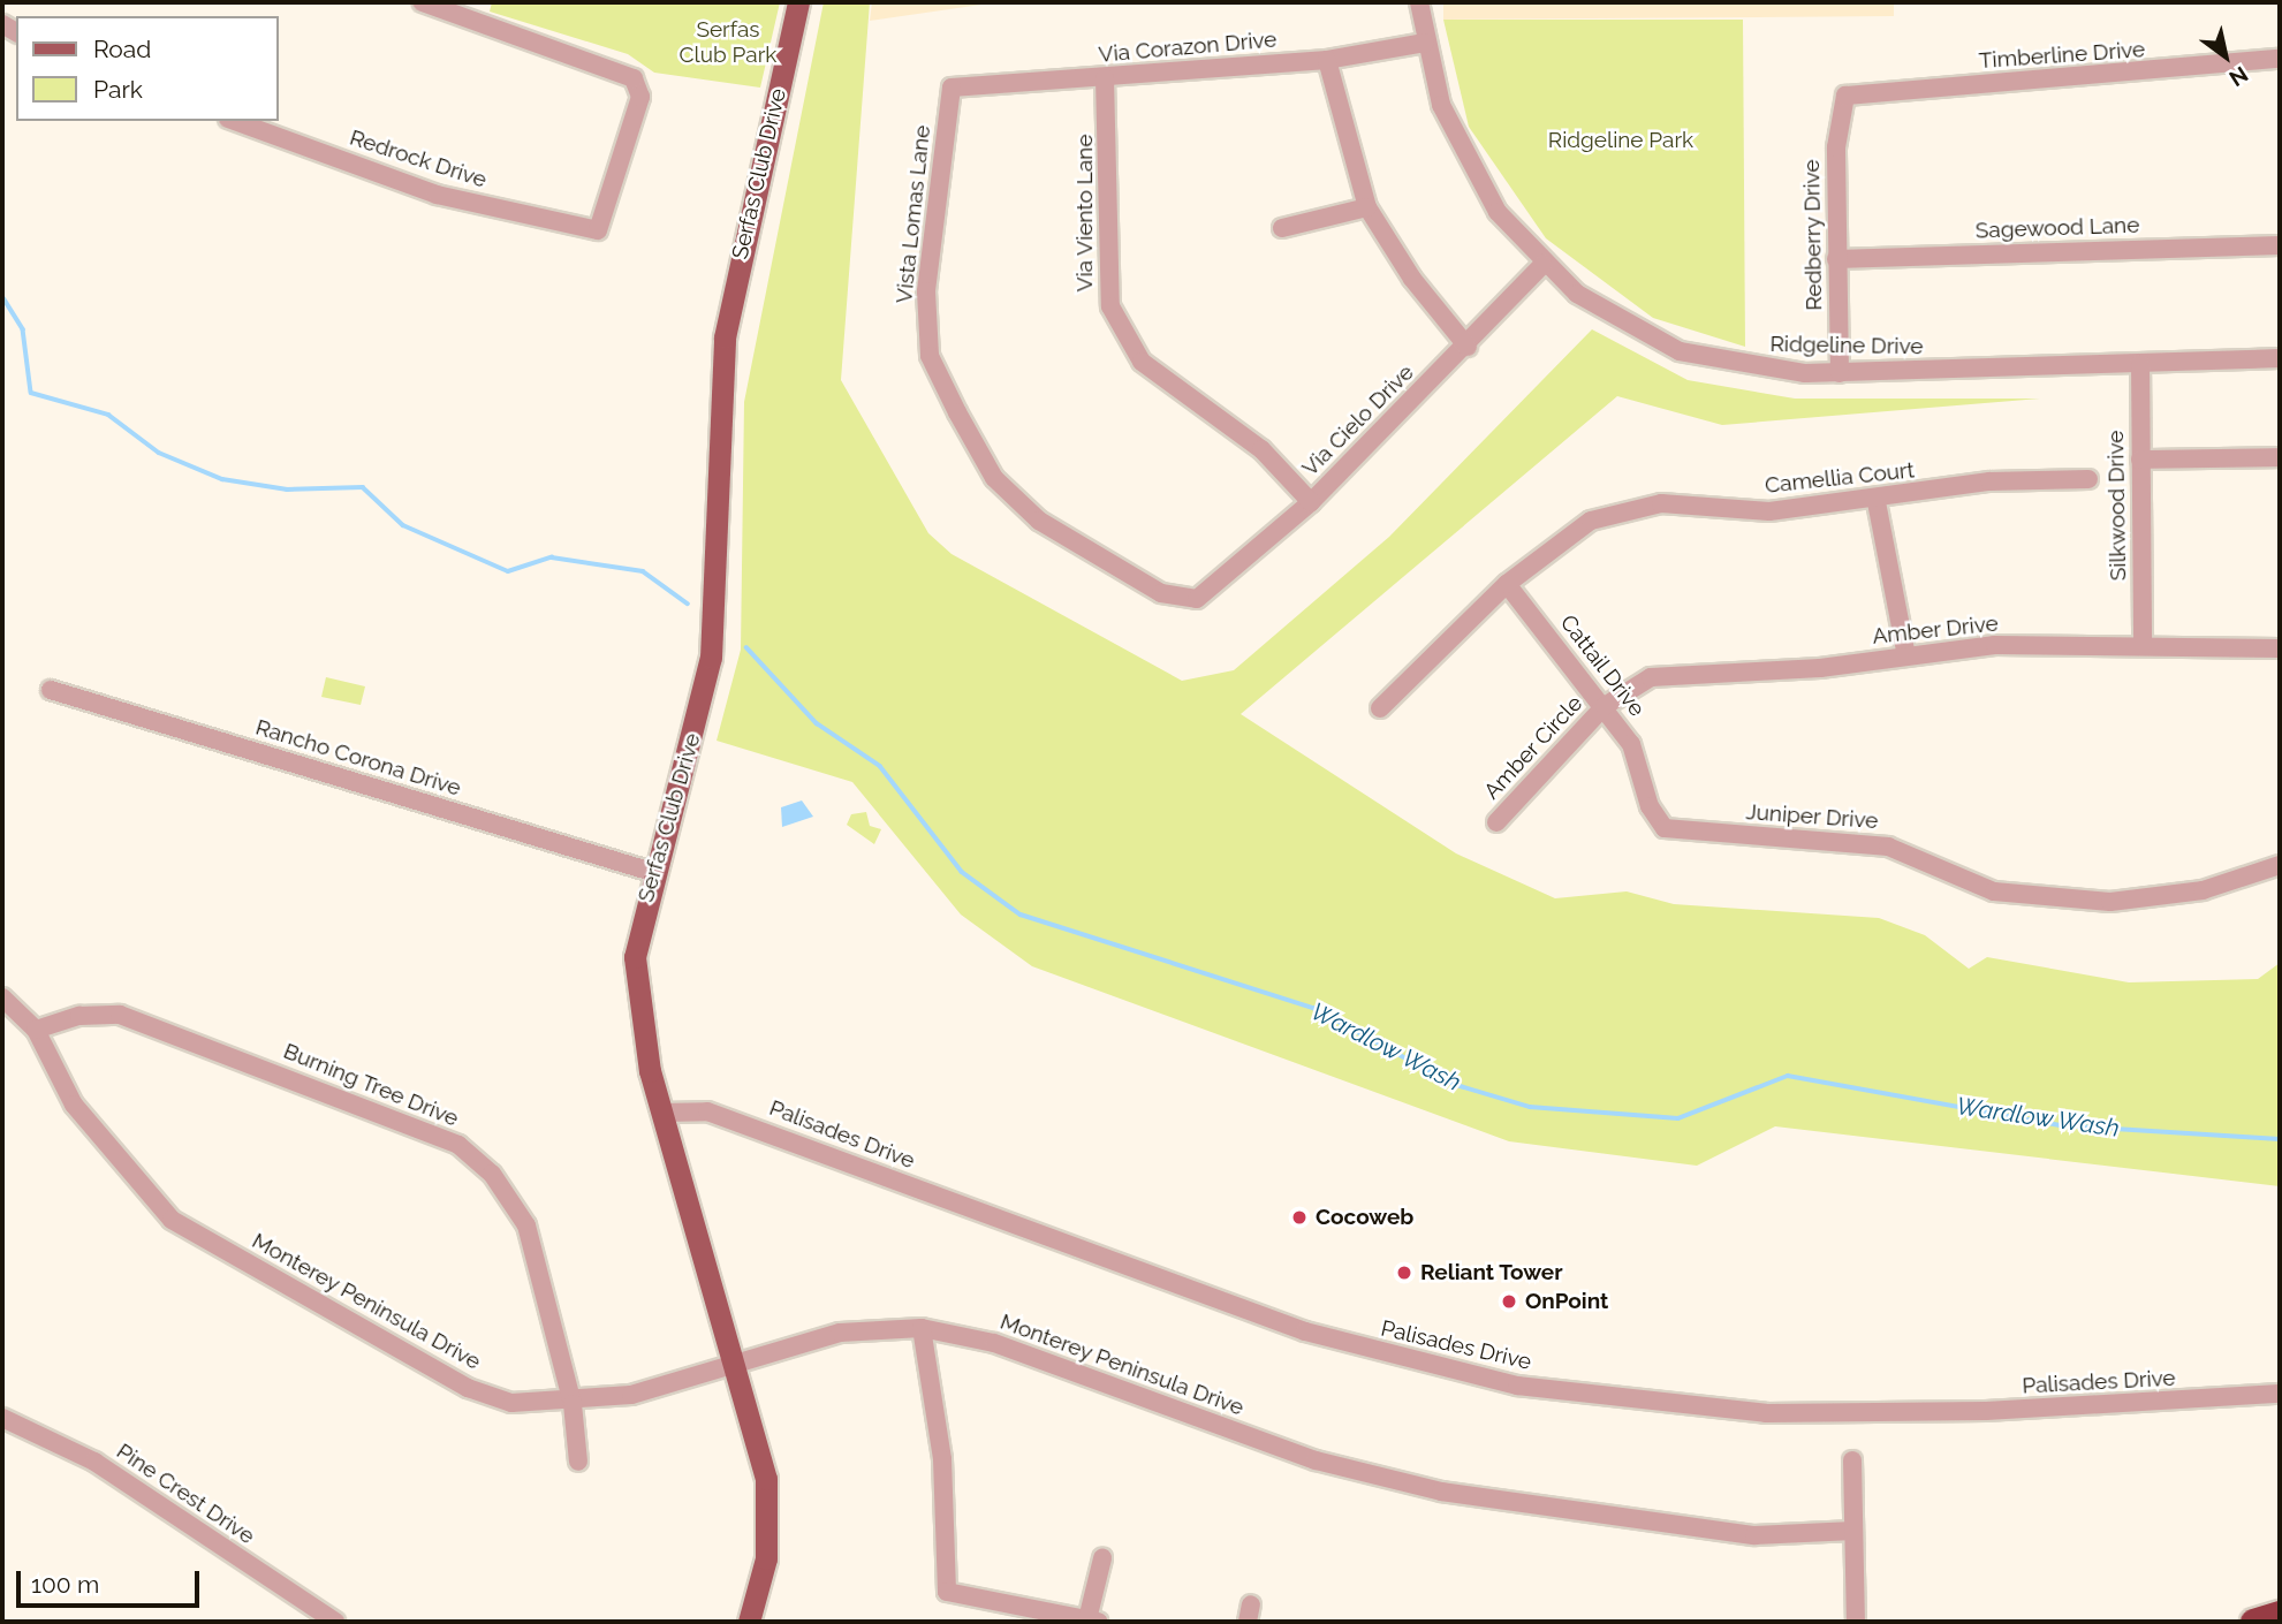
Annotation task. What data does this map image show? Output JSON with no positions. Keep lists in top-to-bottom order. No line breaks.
{"streets":{"main road":["Serfas Club Drive"],"street":["Via Corazon Drive","Timberline Drive","Redrock Drive","Via Viento Lane","Vista Lomas Lane","Sagewood Lane","Redberry Drive","Ridgeline Drive","Via Cielo Drive","Camellia Court","Silkwood Drive","Amber Drive","Cattail Drive","Amber Circle","Rancho Corona Drive","Juniper Drive","Burning Tree Drive","Palisades Drive","Monterey Peninsula Drive","Pine Crest Drive"]},"crossings":[["Via Corazon Drive","Via Viento Lane"],["Via Corazon Drive","Vista Lomas Lane"],["Via Corazon Drive","Ridgeline Drive"],["Timberline Drive","Redberry Drive"],["Serfas Club Drive","Rancho Corona Drive"],["Serfas Club Drive","Palisades Drive"],["Serfas Club Drive","Monterey Peninsula Drive"],["Via Viento Lane","Via Cielo Drive"],["Vista Lomas Lane","Via Cielo Drive"],["Sagewood Lane","Redberry Drive"],["Redberry Drive","Ridgeline Drive"],["Ridgeline Drive","Via Cielo Drive"],["Ridgeline Drive","Silkwood Drive"],["Camellia Court","Cattail Drive"],["Silkwood Drive","Amber Drive"],["Amber Drive","Cattail Drive"],["Amber Drive","Amber Circle"],["Cattail Drive","Amber Circle"],["Cattail Drive","Juniper Drive"],["Burning Tree Drive","Monterey Peninsula Drive"]],"water":["Wardlow Wash"],"parks":["Serfas Club Park","Ridgeline Park"],"places":["Cocoweb","Reliant Tower","OnPoint"],"legend":["Road","Park"],"scale_bar":"100 m","north":"bottom right"}
